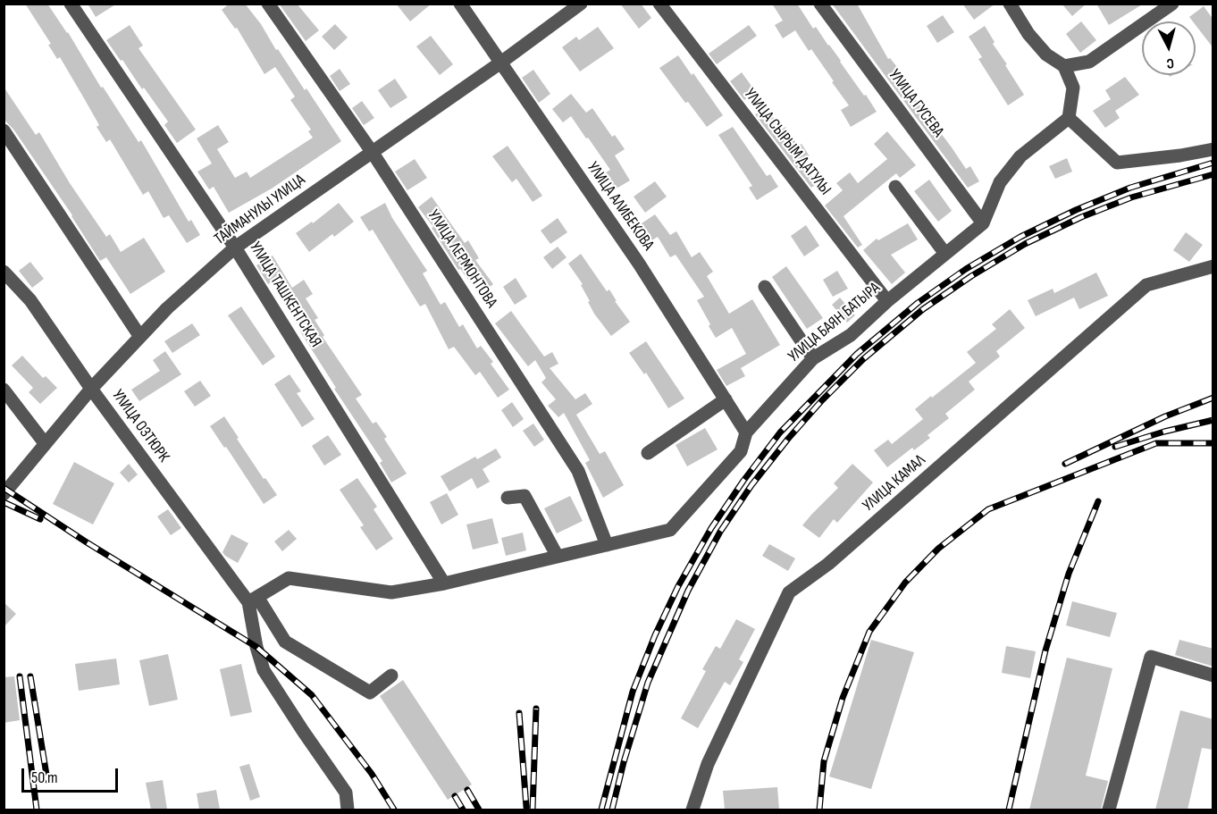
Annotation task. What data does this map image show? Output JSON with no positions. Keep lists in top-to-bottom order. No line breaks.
{"streets":{"street":["УЛИЦА ГУСЕВА","УЛИЦА СЫРЫМ ДАТУЛЫ","УЛИЦА АЛИБЕКОВА","ТАЙМАНУЛЫ УЛИЦА","УЛИЦА ЛЕРМОНТОВА","УЛИЦА ТАШКЕНТСКАЯ","УЛИЦА БАЯН БАТЫРА","УЛИЦА ОЗТЮРК","УЛИЦА КАМАЛ"]},"crossings":[["УЛИЦА ГУСЕВА","УЛИЦА БАЯН БАТЫРА"],["УЛИЦА СЫРЫМ ДАТУЛЫ","УЛИЦА БАЯН БАТЫРА"],["УЛИЦА АЛИБЕКОВА","ТАЙМАНУЛЫ УЛИЦА"],["УЛИЦА АЛИБЕКОВА","УЛИЦА БАЯН БАТЫРА"],["ТАЙМАНУЛЫ УЛИЦА","УЛИЦА ЛЕРМОНТОВА"],["ТАЙМАНУЛЫ УЛИЦА","УЛИЦА ТАШКЕНТСКАЯ"],["ТАЙМАНУЛЫ УЛИЦА","УЛИЦА ОЗТЮРК"],["УЛИЦА ЛЕРМОНТОВА","УЛИЦА БАЯН БАТЫРА"],["УЛИЦА ТАШКЕНТСКАЯ","УЛИЦА БАЯН БАТЫРА"],["УЛИЦА БАЯН БАТЫРА","УЛИЦА ОЗТЮРК"]],"scale_bar":"50 m","north":"bottom"}
